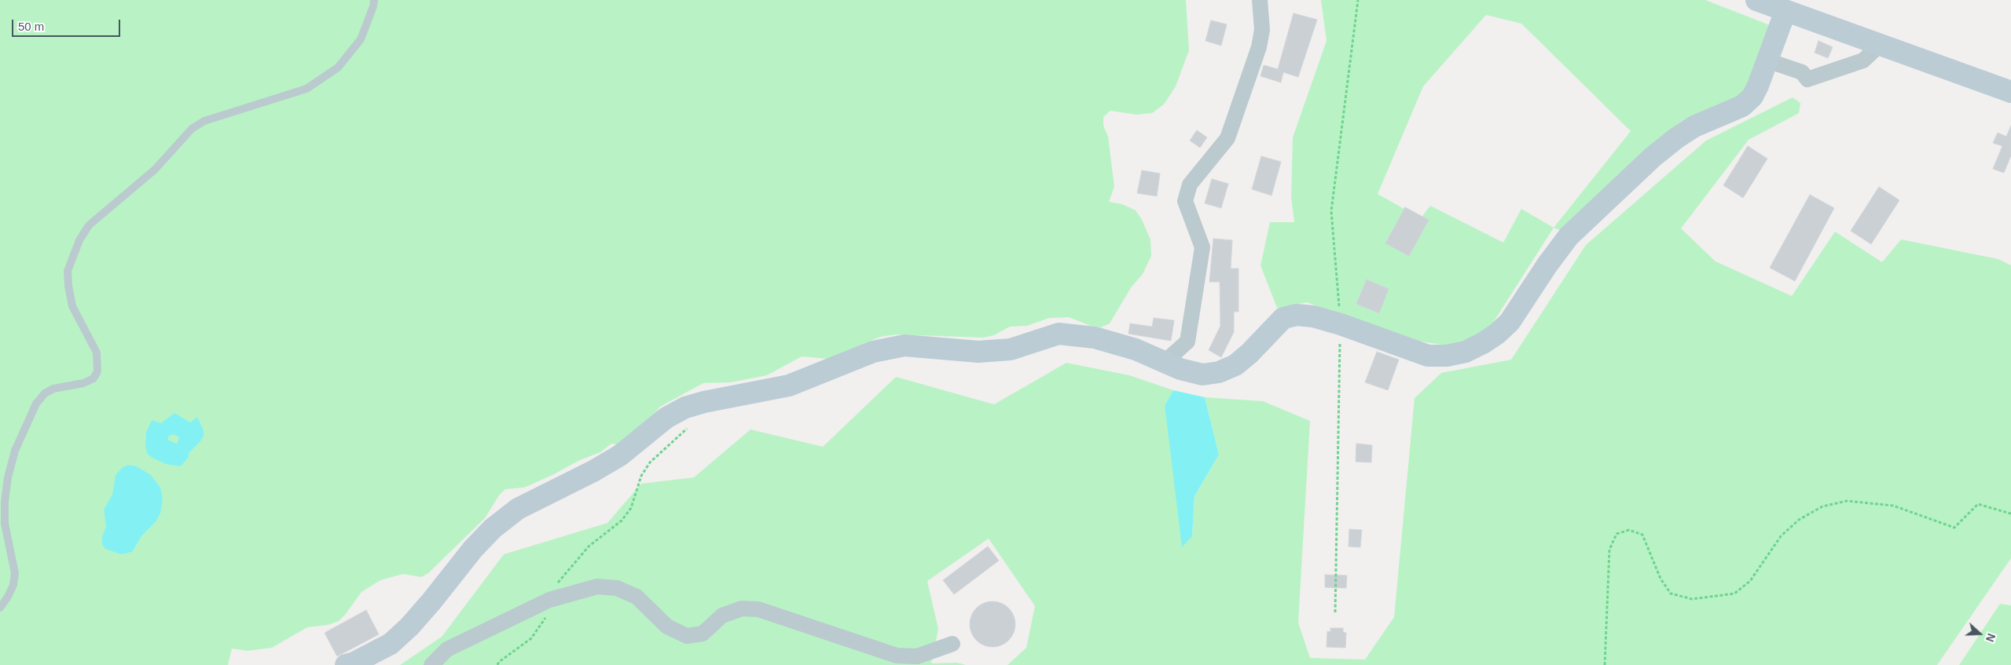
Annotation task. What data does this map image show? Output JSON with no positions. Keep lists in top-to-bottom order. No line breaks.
{"scale_bar":"50 m","north":"right"}
